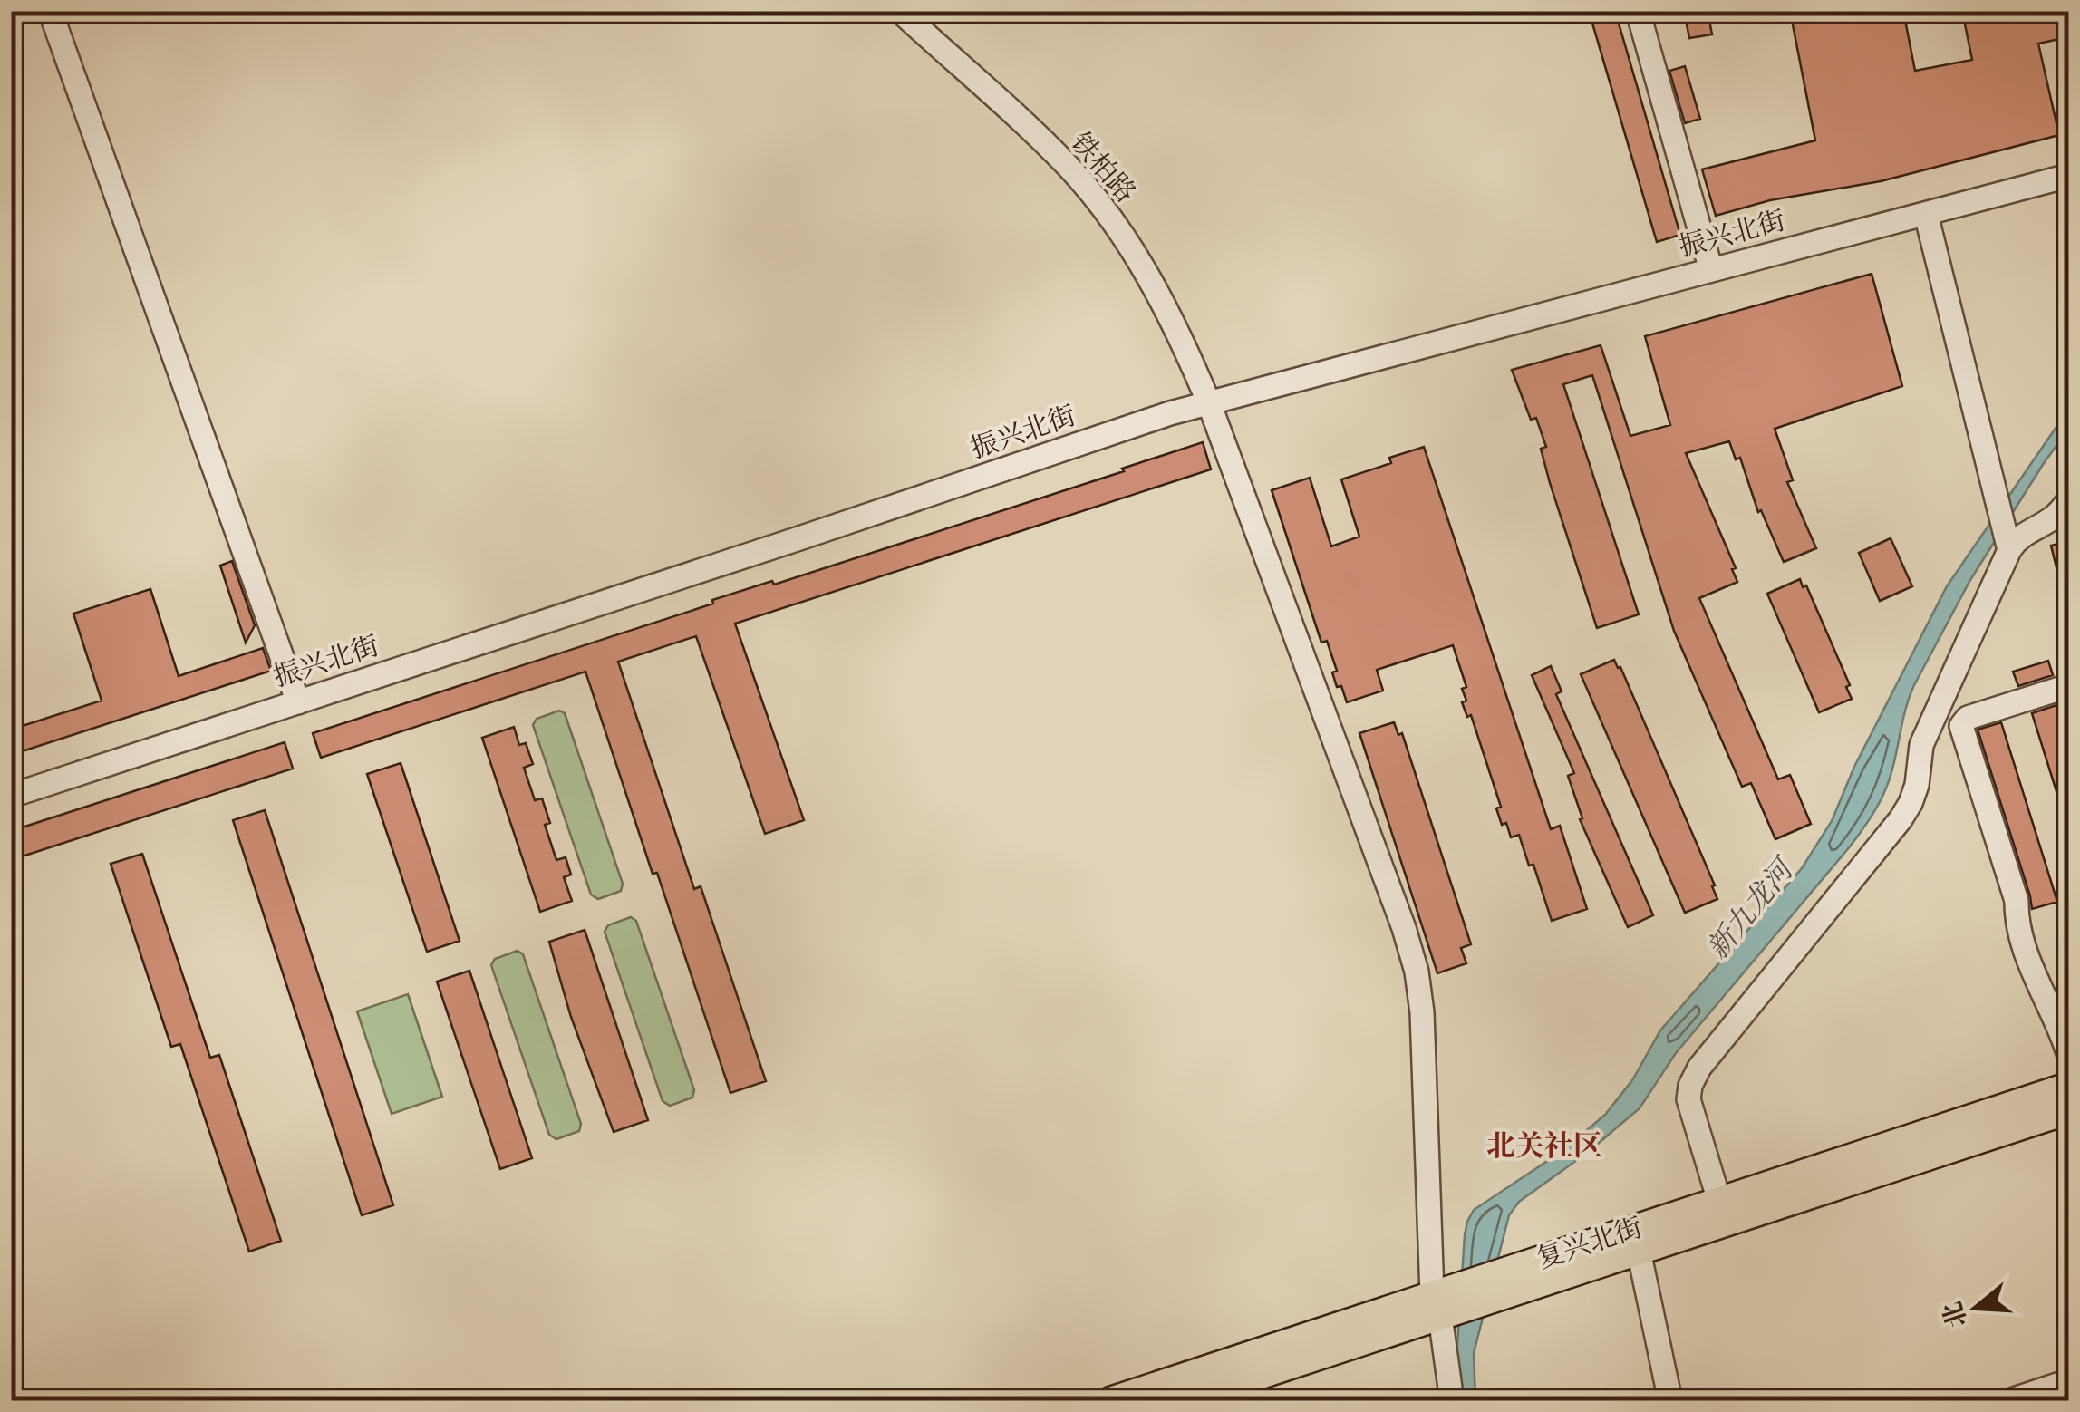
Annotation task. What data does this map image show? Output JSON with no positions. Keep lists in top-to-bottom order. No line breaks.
{"streets":{"main road":["复兴北街"],"street":["铁柏路","振兴北街"]},"crossings":[["铁柏路","振兴北街"],["铁柏路","复兴北街"]],"districts":["北关社区"],"water":["新九龙河"],"north":"left"}
